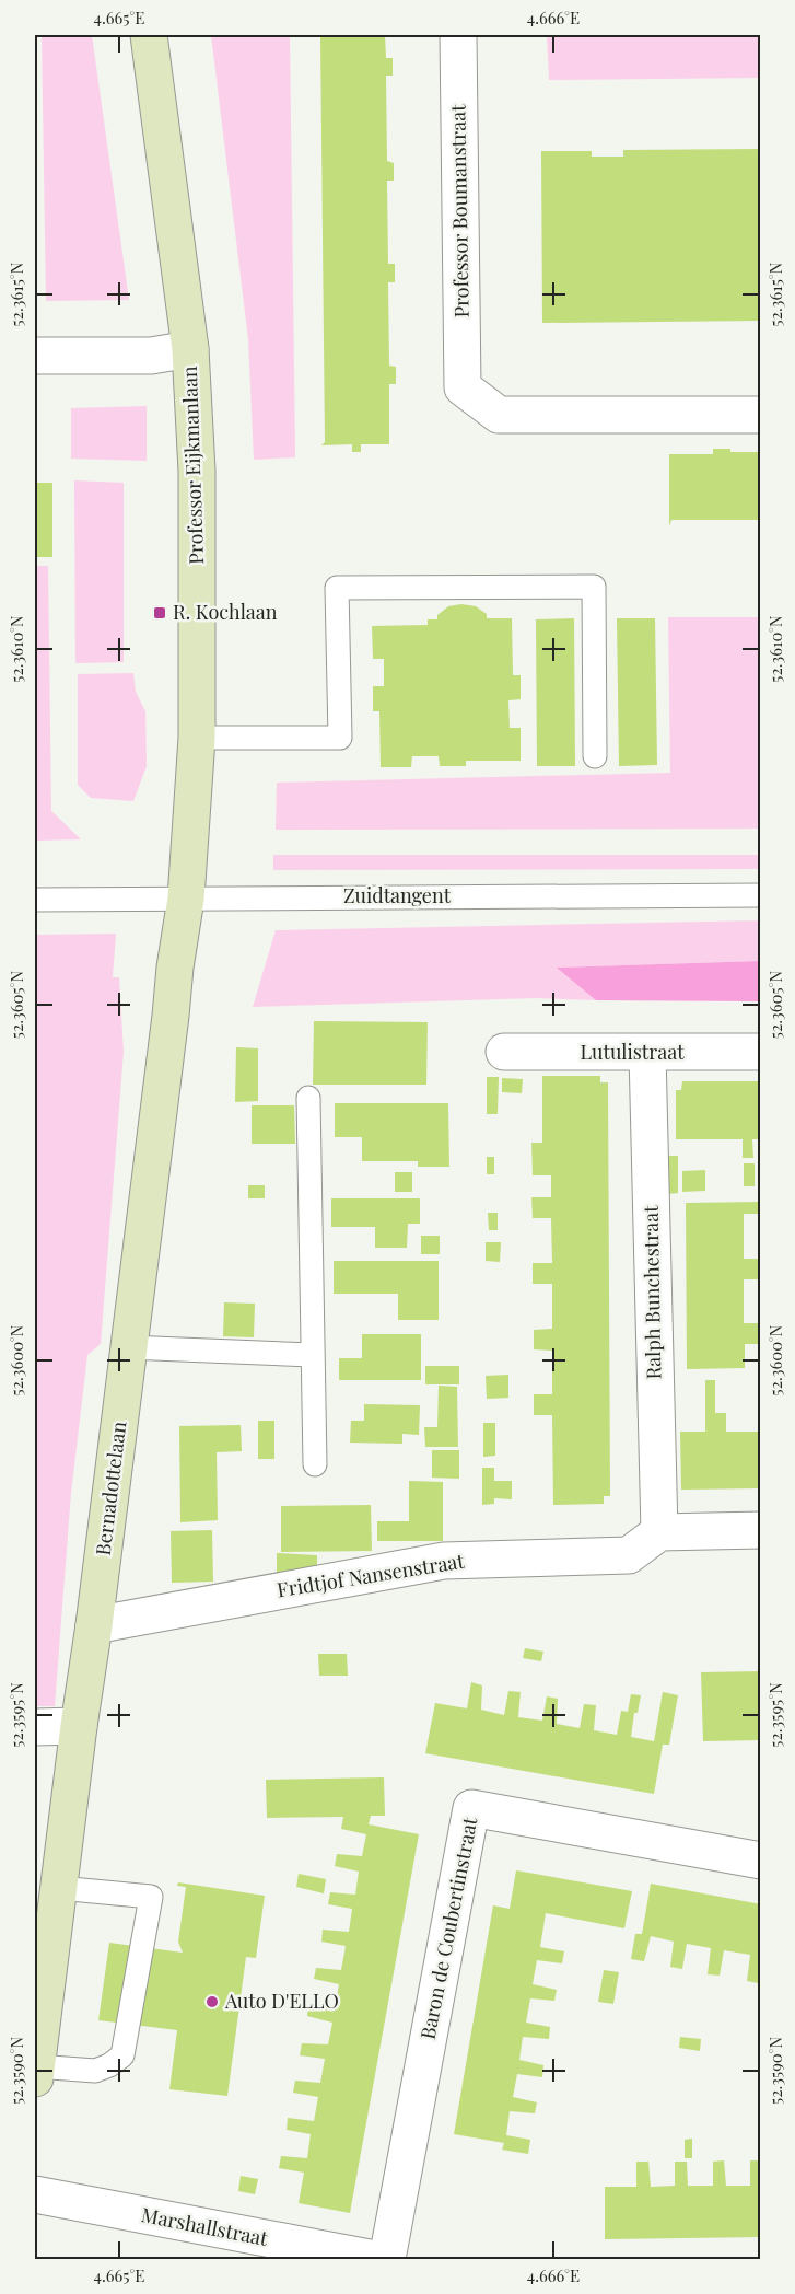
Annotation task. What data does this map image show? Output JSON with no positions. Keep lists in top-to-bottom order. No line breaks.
{"streets":{"street":["Professor Boumanstraat","Professor Eijkmanlaan","Lutulistraat","Ralph Bunchestraat","Bernadottelaan","Fridtjof Nansenstraat","Baron de Coubertinstraat","Marshallstraat"],"lane":["Zuidtangent"]},"crossings":[["Professor Eijkmanlaan","Zuidtangent"],["Professor Eijkmanlaan","Bernadottelaan"],["Zuidtangent","Bernadottelaan"],["Lutulistraat","Ralph Bunchestraat"],["Ralph Bunchestraat","Fridtjof Nansenstraat"],["Bernadottelaan","Fridtjof Nansenstraat"]],"places":{"transit":["R. Kochlaan"],"other":["Auto D'ELLO"]},"coordinates":["4.665°E","4.666°E","52.3615°N","52.3610°N","52.3605°N","52.3600°N","52.3595°N","52.3590°N"]}
